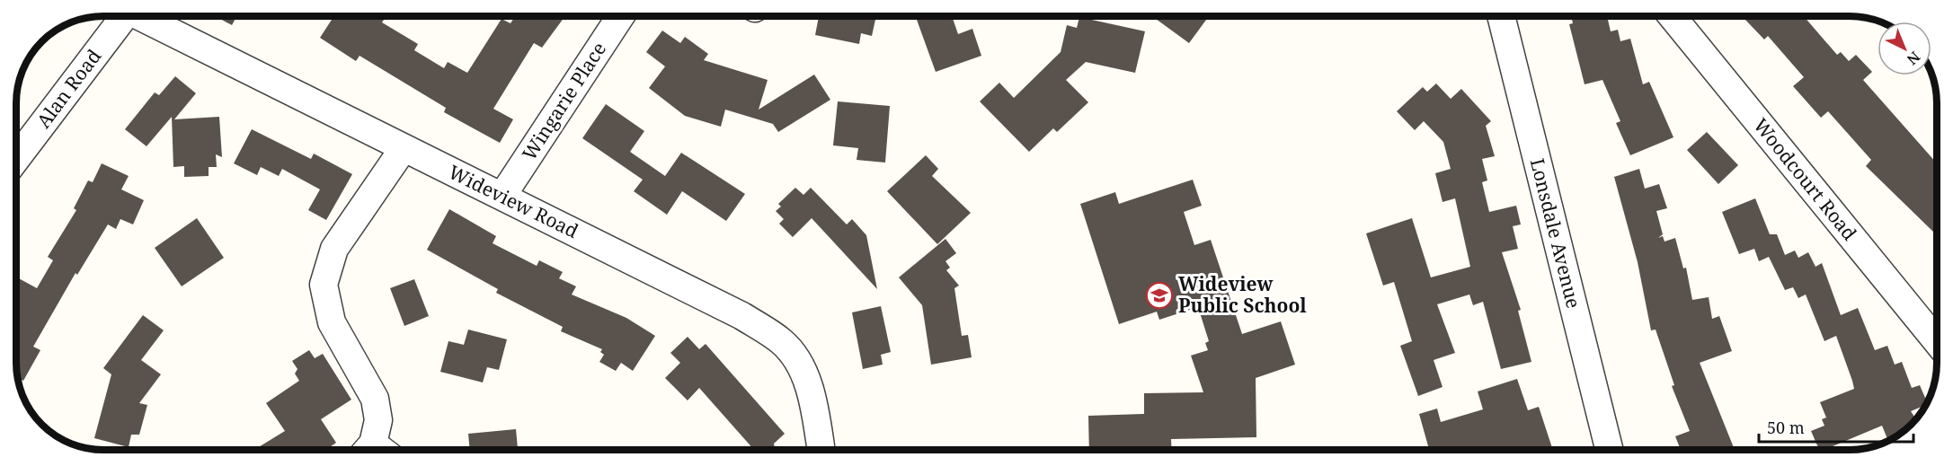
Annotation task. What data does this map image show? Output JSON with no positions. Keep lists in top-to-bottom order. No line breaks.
{"streets":{"street":["Alan Road","Wingarie Place","Woodcourt Road","Wideview Road","Lonsdale Avenue"]},"crossings":[["Wingarie Place","Wideview Road"]],"places":{"school or university":["Wideview Public School"]},"scale_bar":"50 m","north":"bottom right"}
